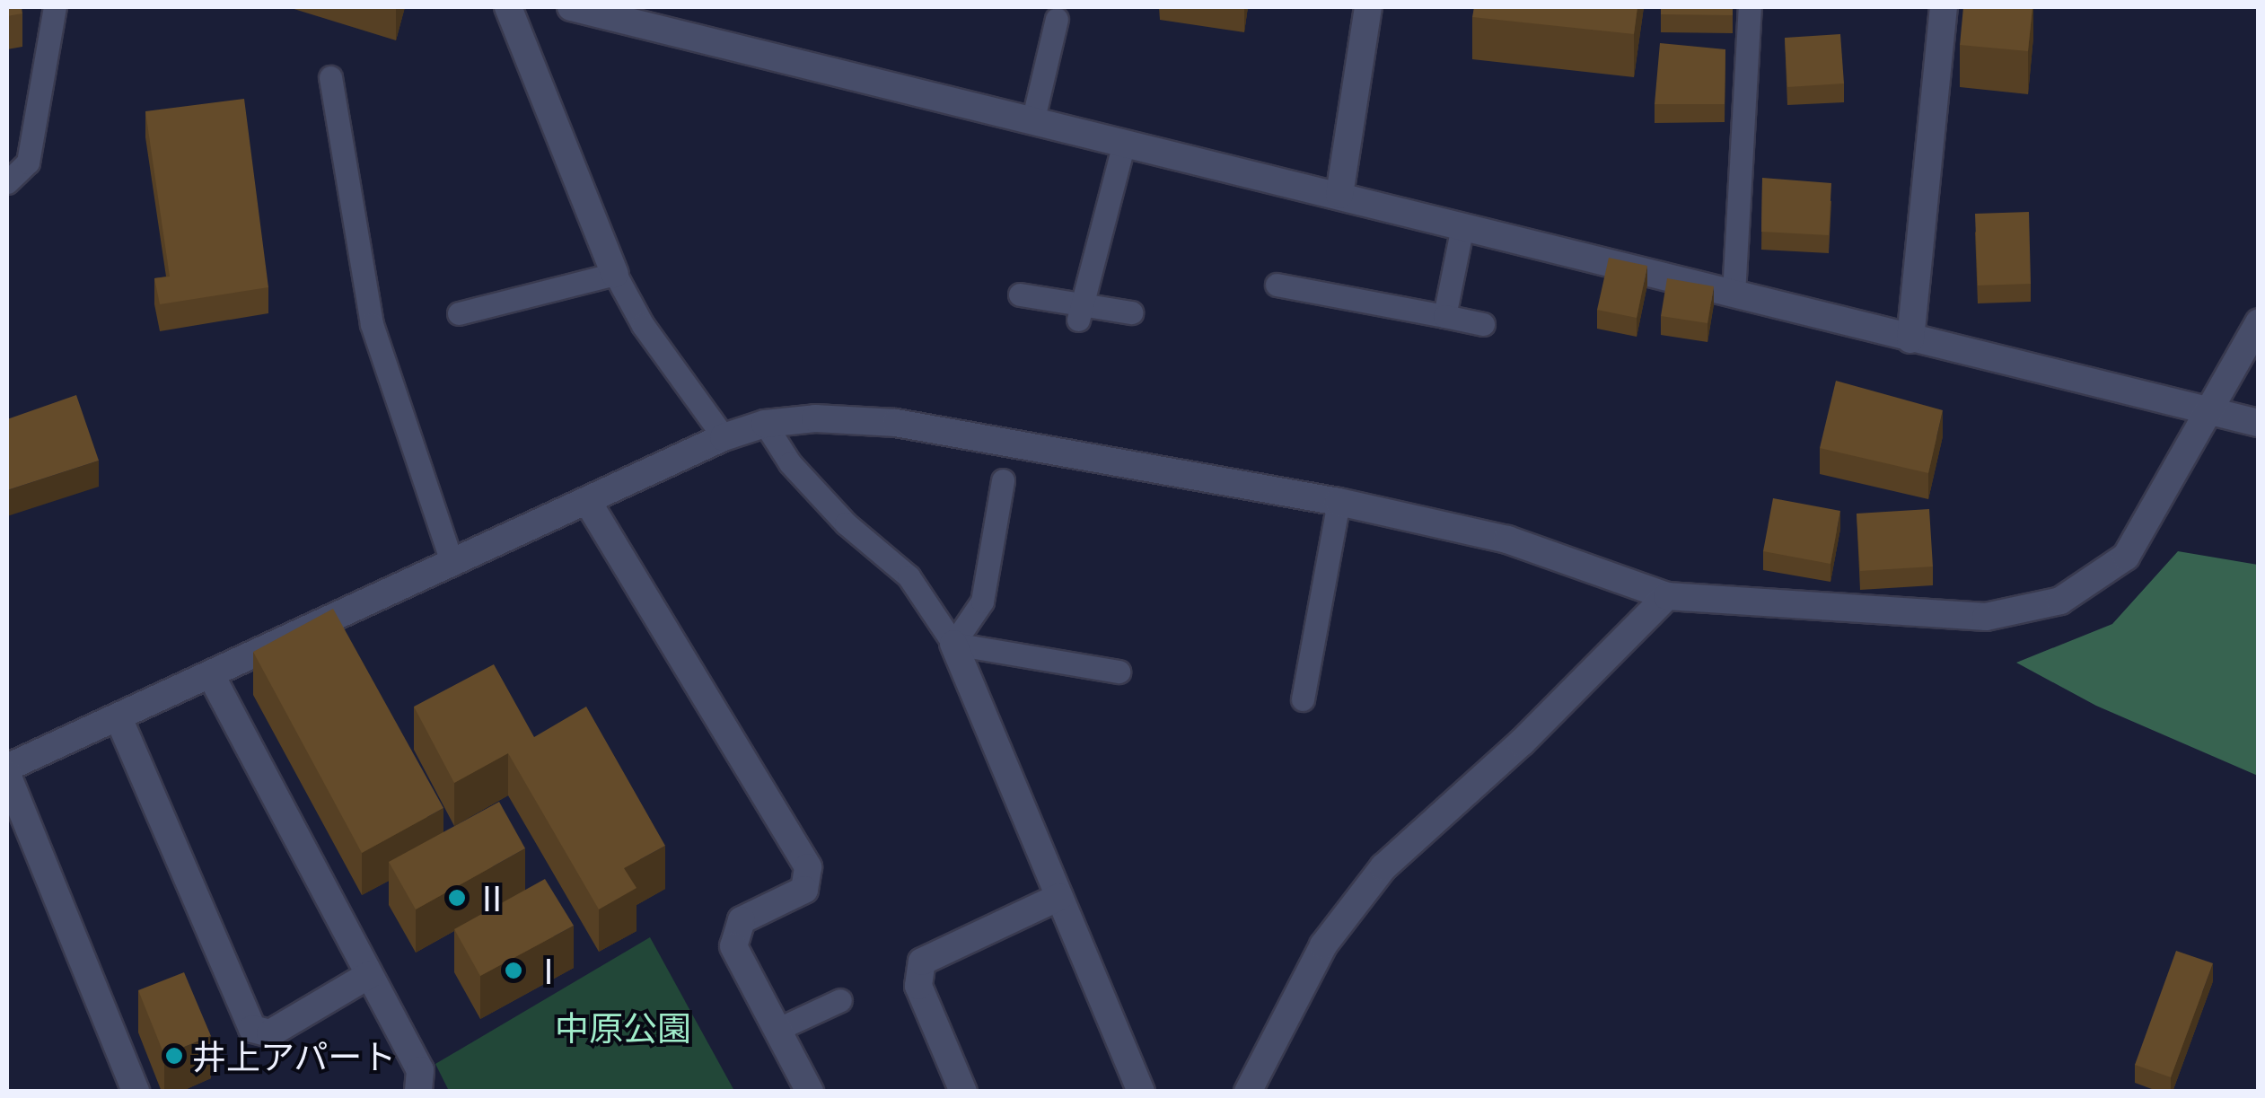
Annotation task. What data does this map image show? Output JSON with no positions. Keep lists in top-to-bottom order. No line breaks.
{"parks":["中原公園"],"places":["Ⅱ","Ⅰ","井上アパート"]}
